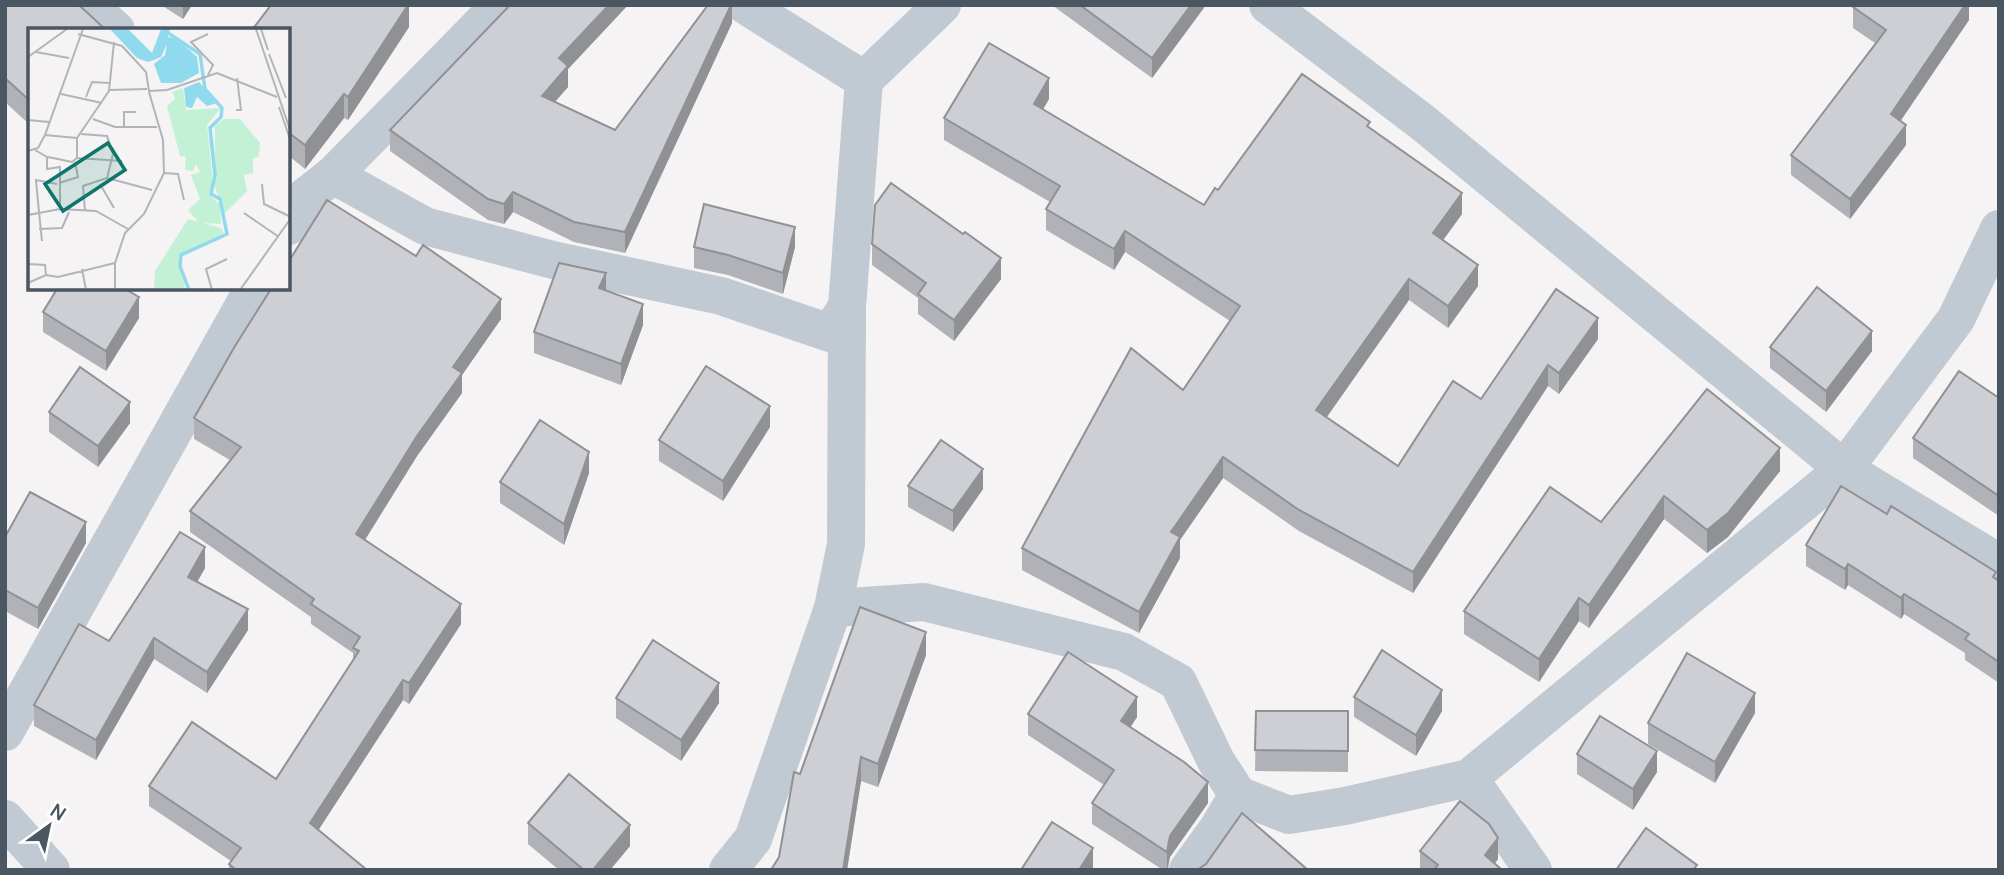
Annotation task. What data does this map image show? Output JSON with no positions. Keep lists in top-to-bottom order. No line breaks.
{"north":"top right"}
